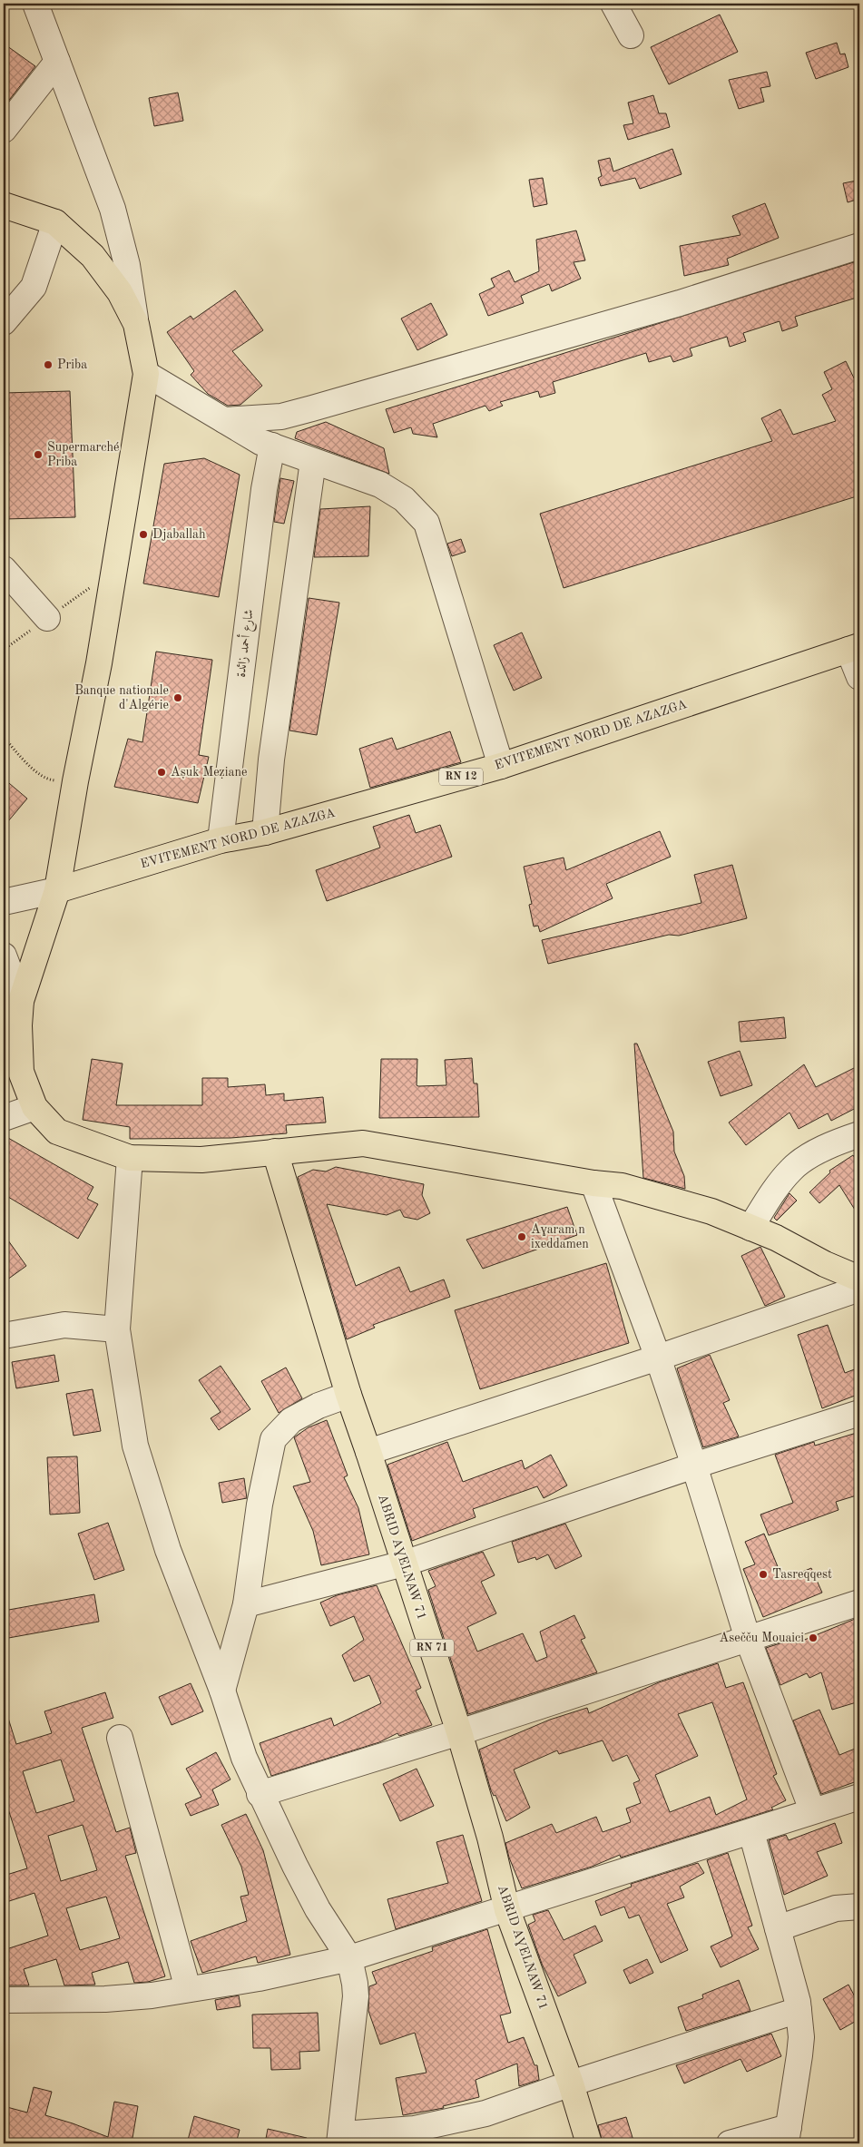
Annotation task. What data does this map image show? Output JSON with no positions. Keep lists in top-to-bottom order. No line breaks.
{"streets":{"main road":["EVITEMENT NORD DE AZAZGA","RN 12","ABRID AƔELNAW 71","RN 71"],"street":["شارع أحمد زائدة"]},"crossings":[["شارع أحمد زائدة","EVITEMENT NORD DE AZAZGA"]],"places":["Priba","Supermarché Priba","Djaballah","Banque nationale d'Algérie","Aṣuk Meẓiane","Aɣaram n ixeddamen","Tasreqqest","Asečču Mouaici"]}
